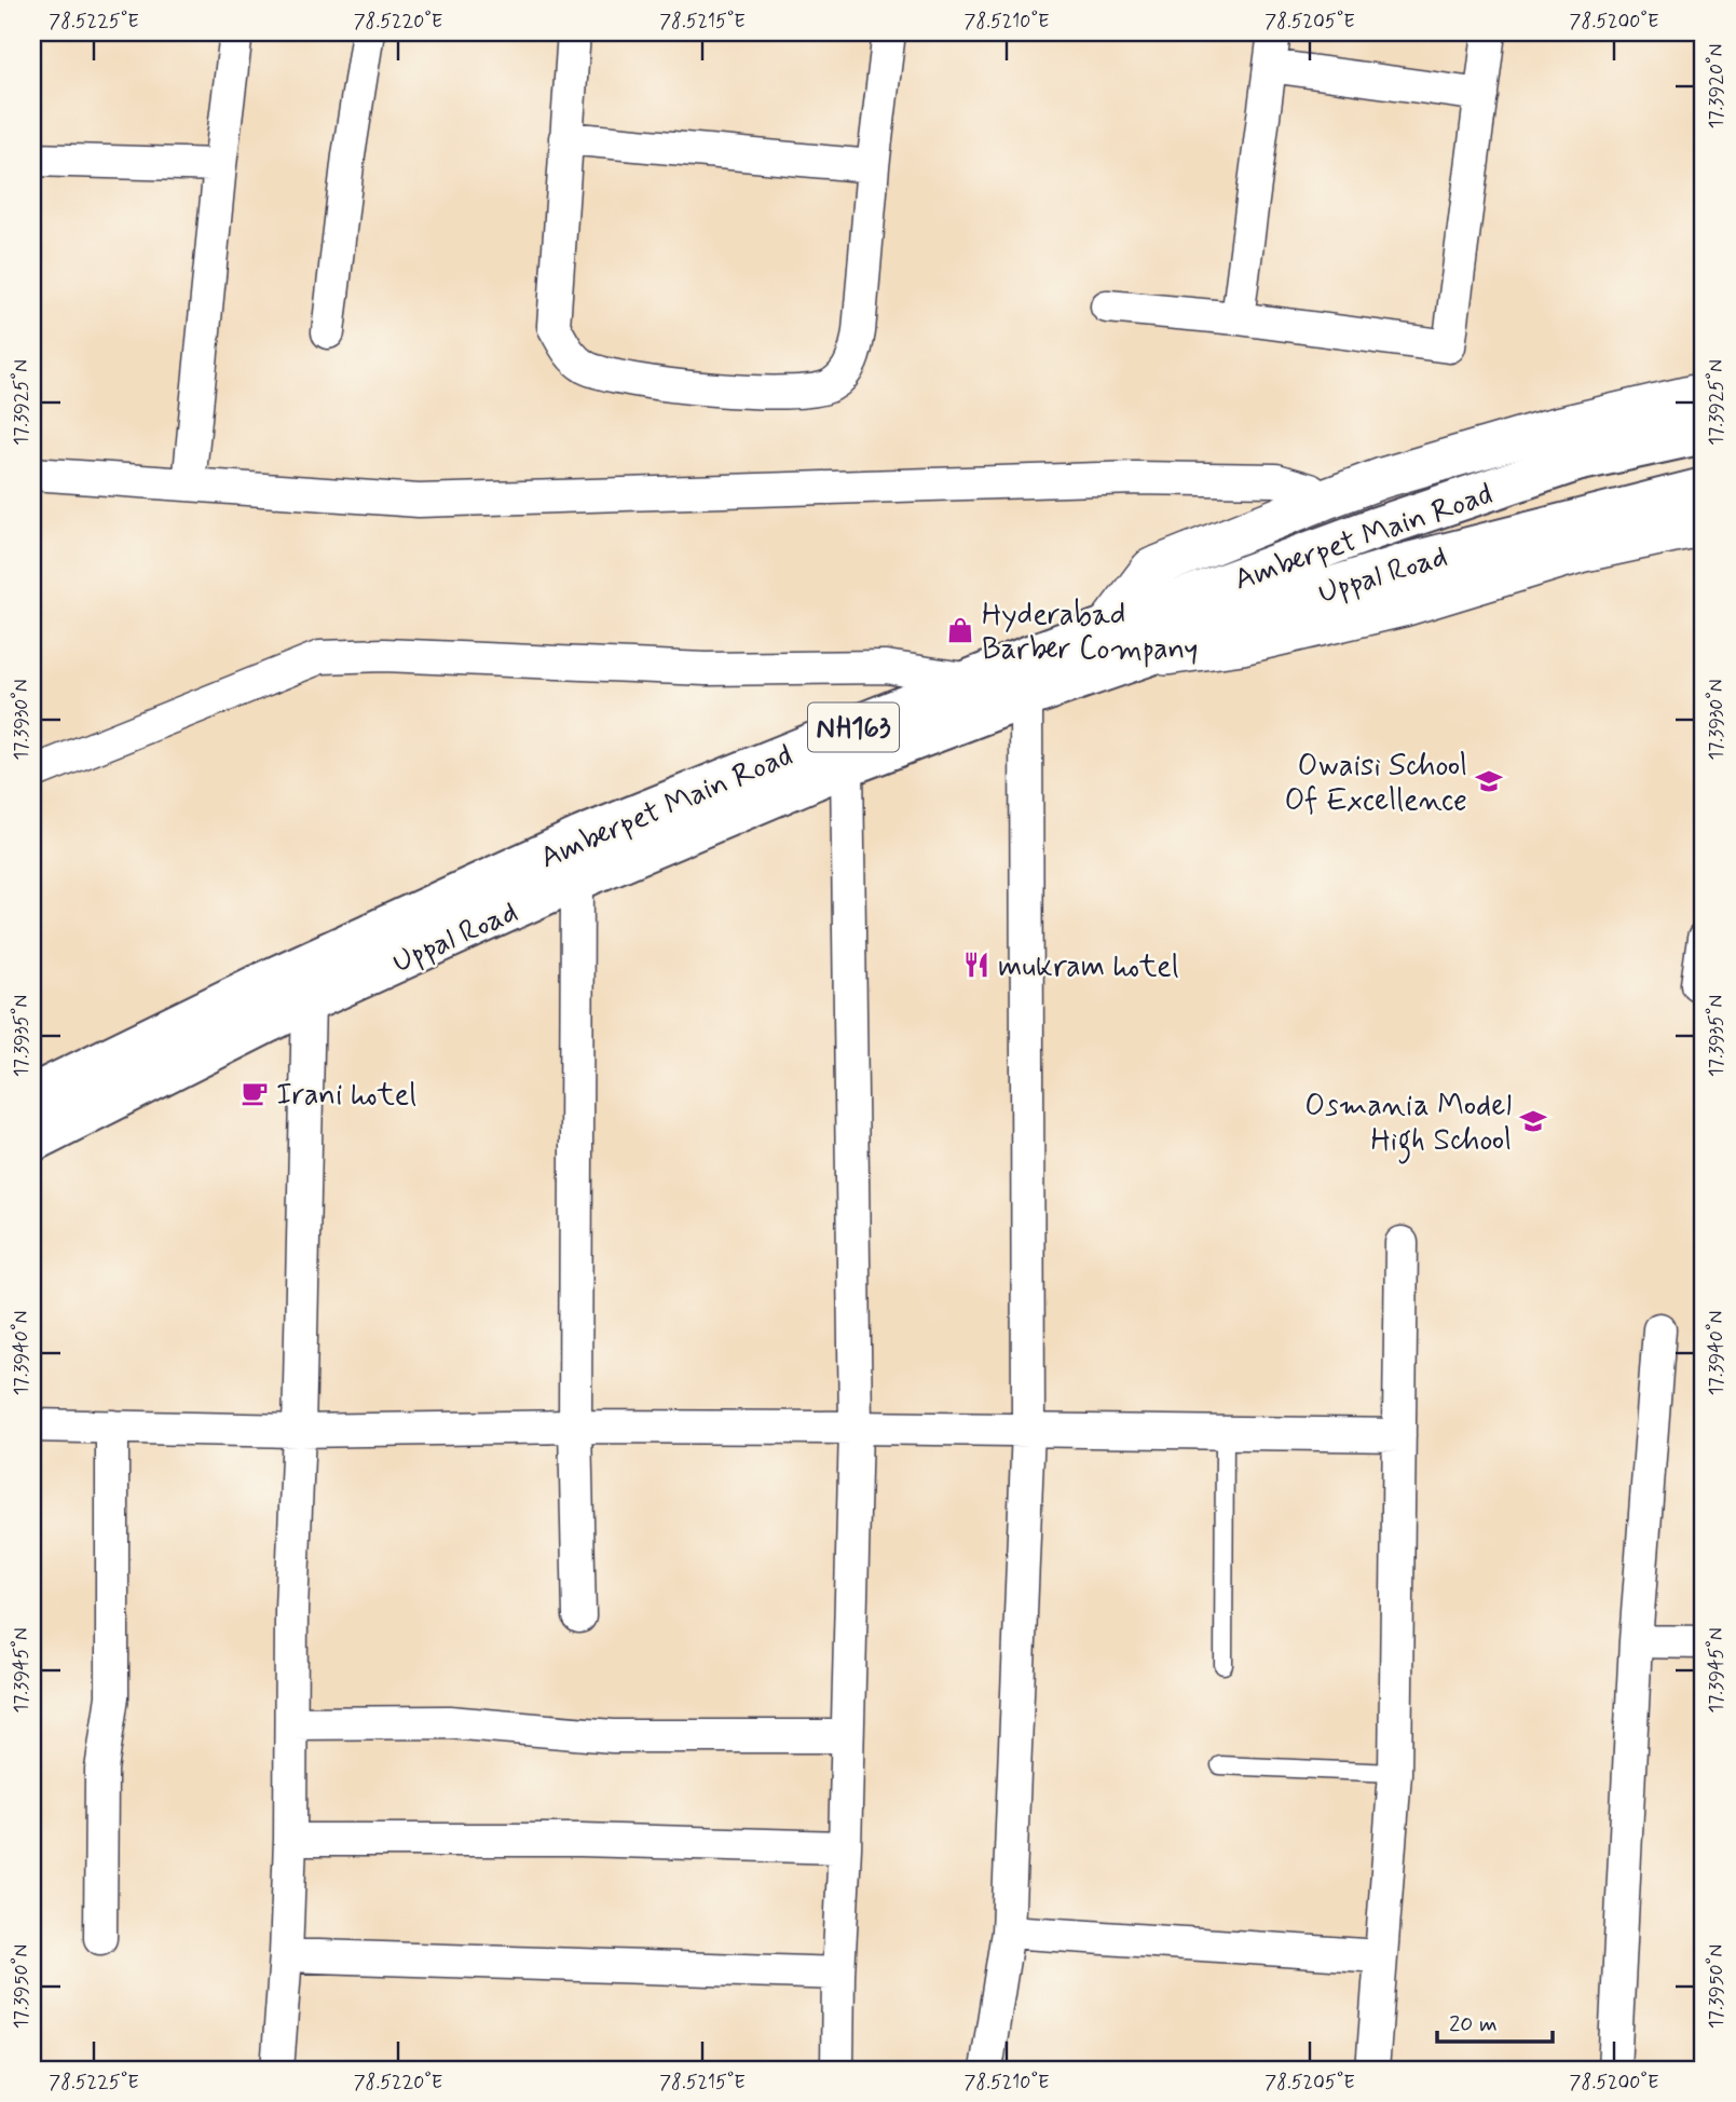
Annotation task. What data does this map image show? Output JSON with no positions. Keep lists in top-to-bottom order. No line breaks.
{"streets":{"highway":["Amberpet Main Road","Uppal Road","NH163"]},"crossings":[["Amberpet Main Road","Uppal Road"]],"places":{"shop":["Hyderabad Barber Company"],"school or university":["Owaisi School Of Excellence","Osmania Model High School"],"restaurant":["mukram hotel"],"cafe":["Irani hotel"]},"scale_bar":"20 m","coordinates":["78.5225°E","78.5220°E","78.5215°E","78.5210°E","78.5205°E","78.5200°E","17.3920°N","17.3925°N","17.3930°N","17.3935°N","17.3940°N","17.3945°N","17.3950°N"]}
